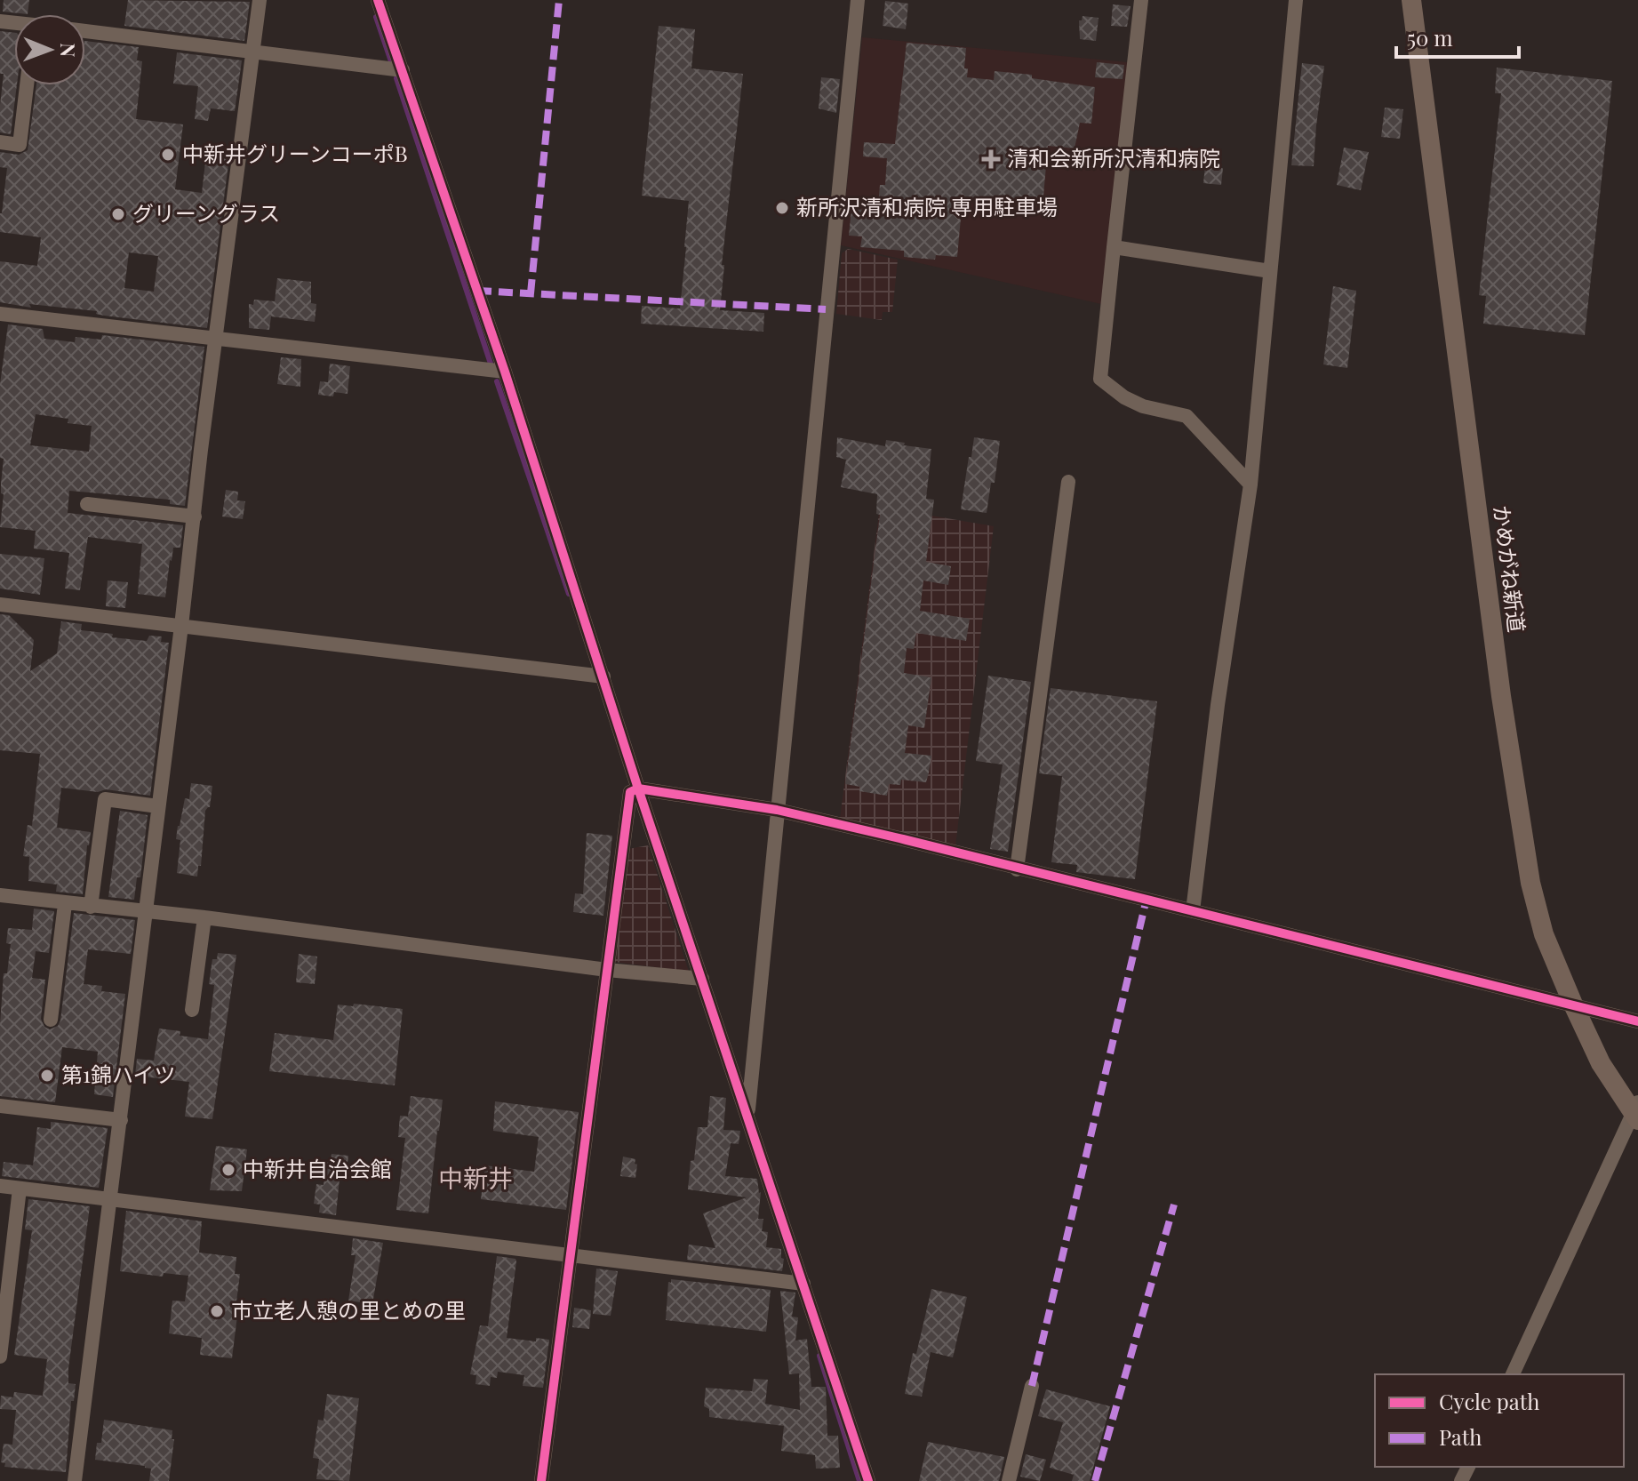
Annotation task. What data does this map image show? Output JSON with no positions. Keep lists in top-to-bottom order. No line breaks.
{"streets":{"street":["かめがね新道"]},"districts":["中新井"],"places":{"other":["中新井グリーンコーポB","新所沢清和病院 専用駐車場","グリーングラス","第1錦ハイツ","中新井自治会館","市立老人憩の里とめの里"],"health":["清和会新所沢清和病院"]},"legend":["Cycle path","Path"],"scale_bar":"50 m","north":"right"}
